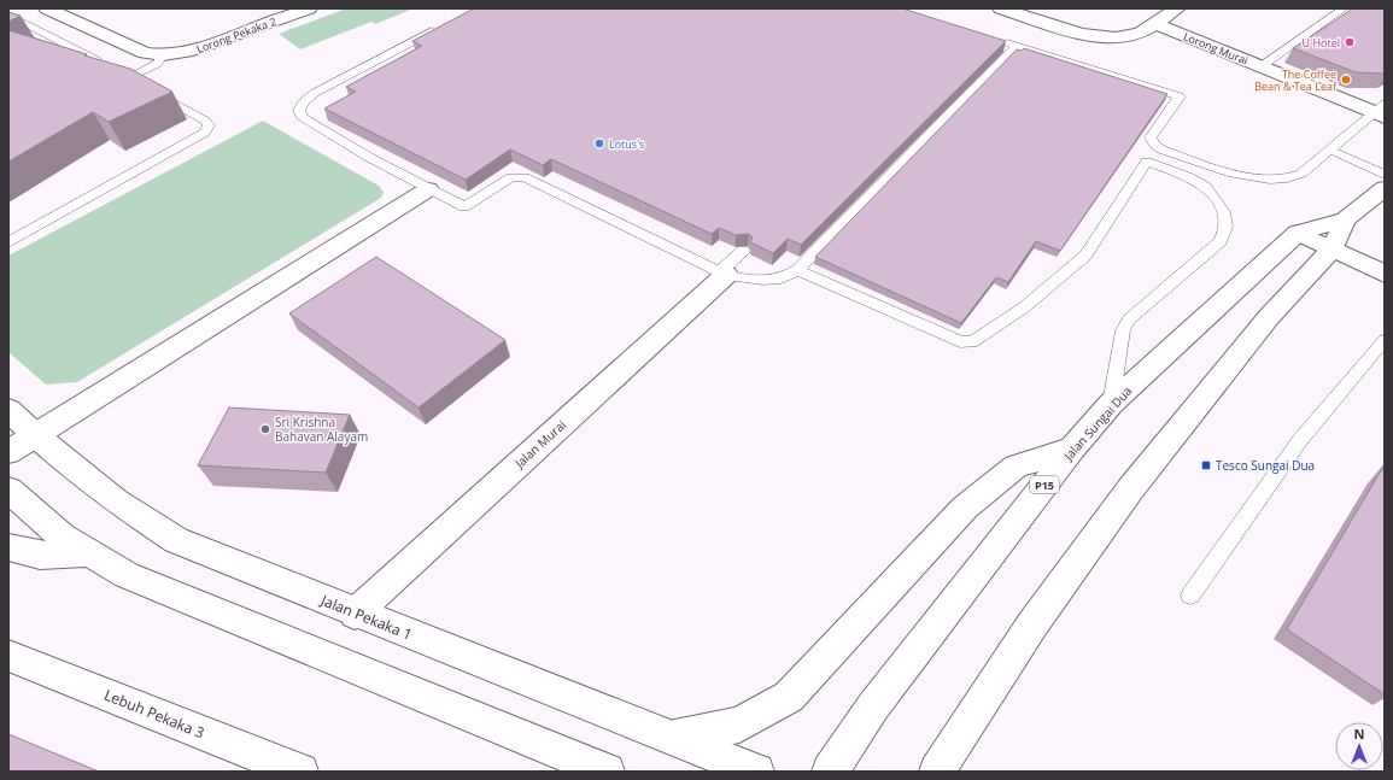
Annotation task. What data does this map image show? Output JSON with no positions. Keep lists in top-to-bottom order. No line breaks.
{"streets":{"main road":["Lorong Pekaka 2","Lorong Murai","Jalan Sungai Dua","Jalan Murai","P15","Jalan Pekaka 1","Lebuh Pekaka 3"]},"crossings":[["Jalan Murai","Jalan Pekaka 1"]],"places":{"other":["U Hotel","The Coffee Bean & Tea Leaf","Lotus's","Sri Krishna Bahavan Alayam"],"transit":["Tesco Sungai Dua"]},"north":"top"}
